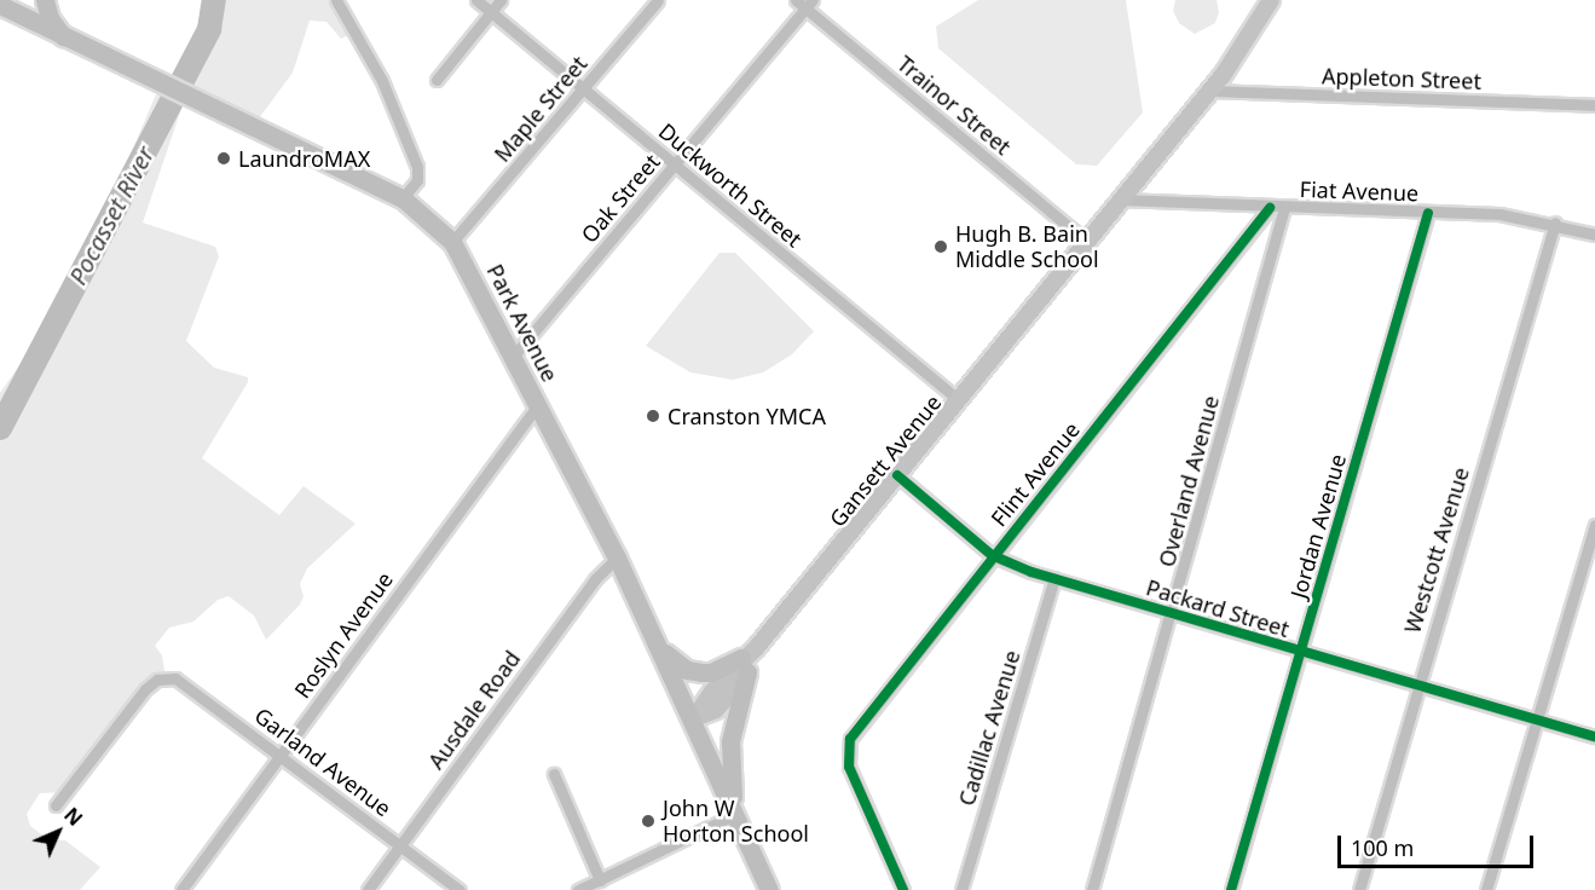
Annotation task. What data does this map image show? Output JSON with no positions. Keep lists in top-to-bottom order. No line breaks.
{"streets":{"main road":["Park Avenue","Gansett Avenue"],"street":["Appleton Street","Trainor Street","Maple Street","Duckworth Street","Fiat Avenue","Oak Street","Flint Avenue","Overland Avenue","Jordan Avenue","Westcott Avenue","Packard Street","Roslyn Avenue","Ausdale Road","Cadillac Avenue","Garland Avenue"]},"crossings":[["Appleton Street","Gansett Avenue"],["Trainor Street","Oak Street"],["Trainor Street","Gansett Avenue"],["Maple Street","Duckworth Street"],["Maple Street","Park Avenue"],["Duckworth Street","Oak Street"],["Duckworth Street","Gansett Avenue"],["Fiat Avenue","Gansett Avenue"],["Fiat Avenue","Flint Avenue"],["Fiat Avenue","Overland Avenue"],["Fiat Avenue","Jordan Avenue"],["Fiat Avenue","Westcott Avenue"],["Oak Street","Park Avenue"],["Park Avenue","Gansett Avenue"],["Park Avenue","Roslyn Avenue"],["Park Avenue","Ausdale Road"],["Gansett Avenue","Packard Street"],["Flint Avenue","Packard Street"],["Overland Avenue","Packard Street"],["Jordan Avenue","Packard Street"],["Westcott Avenue","Packard Street"],["Packard Street","Cadillac Avenue"],["Roslyn Avenue","Garland Avenue"],["Ausdale Road","Garland Avenue"]],"water":["Pocasset River"],"places":["LaundroMAX","Hugh B. Bain Middle School","Cranston YMCA","John W Horton School"],"scale_bar":"100 m","north":"top right"}
